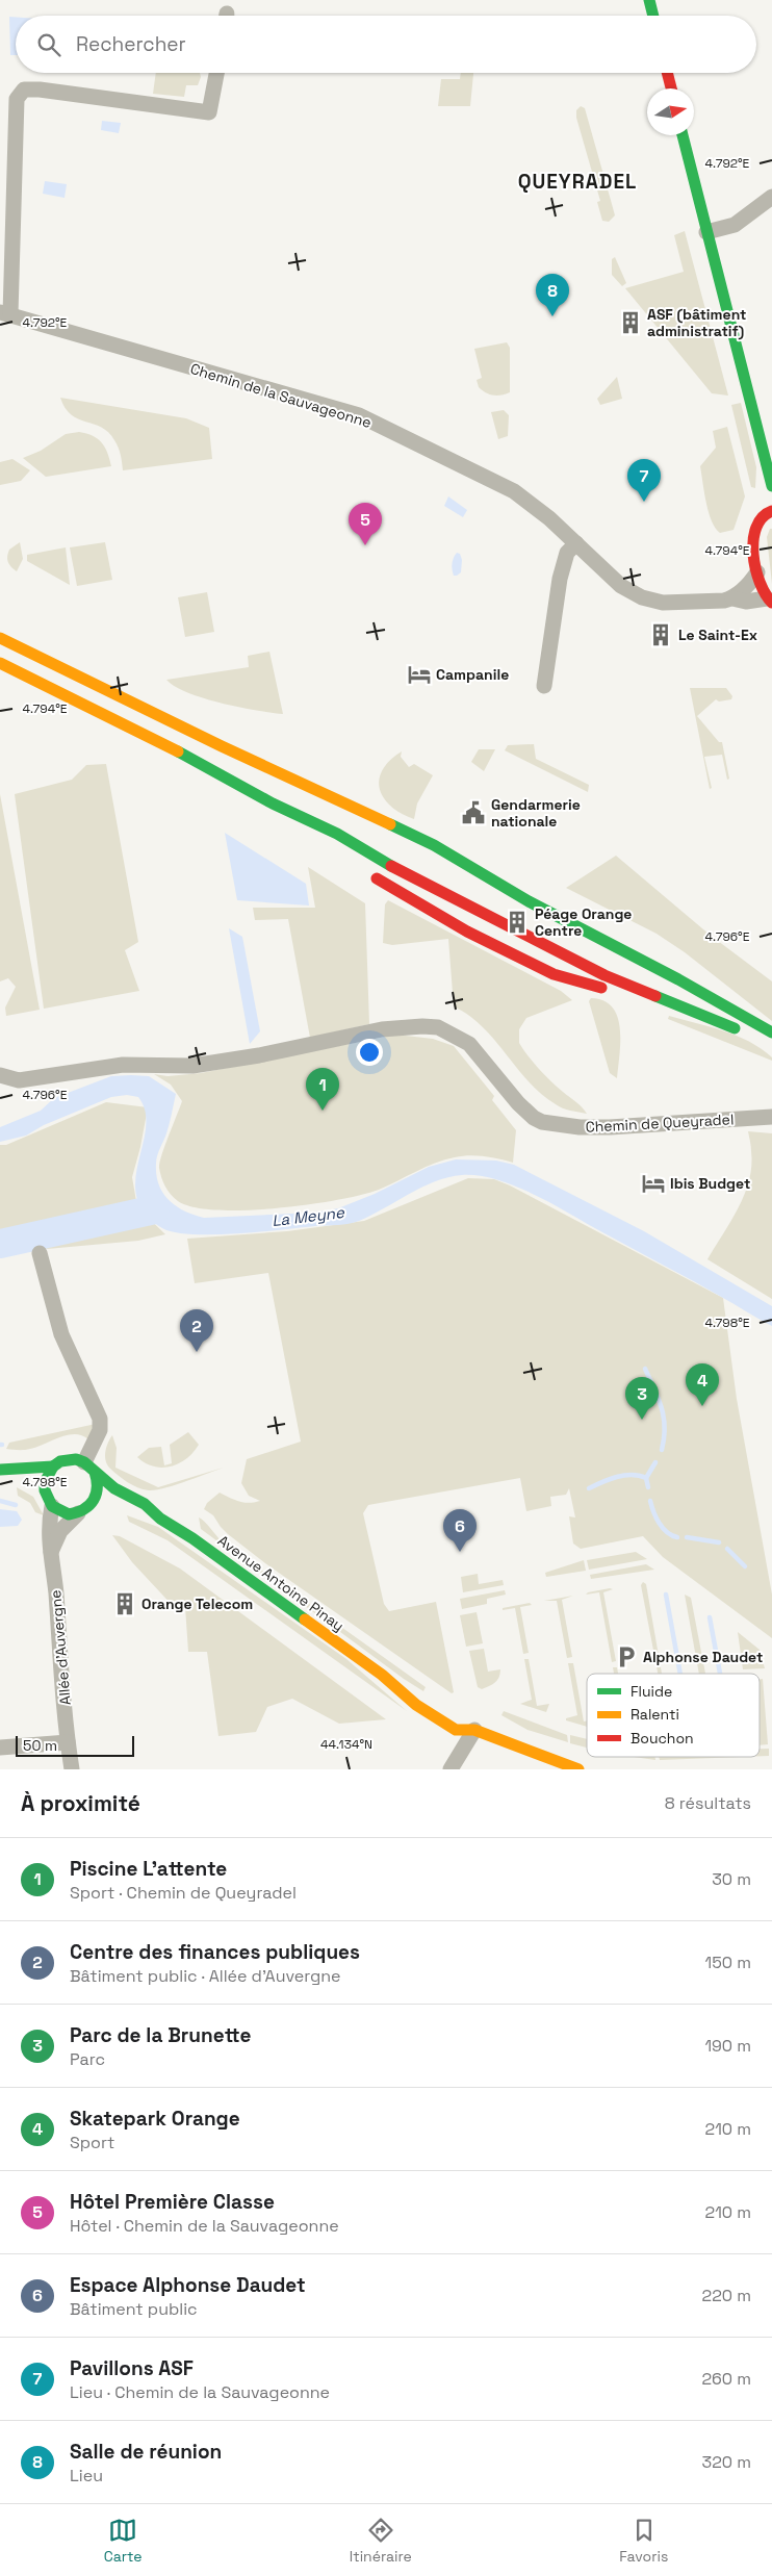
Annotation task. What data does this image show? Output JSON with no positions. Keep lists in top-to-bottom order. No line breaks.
{"streets":{"main road":["Avenue Antoine Pinay"],"street":["Chemin de la Sauvageonne","Chemin de Queyradel","Allée d'Auvergne"]},"crossings":[["Avenue Antoine Pinay","Allée d'Auvergne"]],"districts":["QUEYRADEL"],"water":["La Meyne"],"places":{"building":["ASF (bâtiment administratif)","Le Saint-Ex","Péage Orange Centre","Orange Telecom"],"hotel":["Campanile","Ibis Budget"],"public building":["Gendarmerie nationale"],"parking":["Alphonse Daudet"]},"legend":["Fluide","Ralenti","Bouchon"],"scale_bar":"50 m","north":"right","page":{"search":"Rechercher","pins":["8","7","5","1","2","4","3","6"],"scale":"50 m","heading":["À proximité","8 résultats"],"list":[{"mark":"1","name":"Piscine L'attente","note":"Sport · Chemin de Queyradel","value":"30 m"},{"mark":"2","name":"Centre des finances publiques","note":"Bâtiment public · Allée d'Auvergne","value":"150 m"},{"mark":"3","name":"Parc de la Brunette","note":"Parc","value":"190 m"},{"mark":"4","name":"Skatepark Orange","note":"Sport","value":"210 m"},{"mark":"5","name":"Hôtel Première Classe","note":"Hôtel · Chemin de la Sauvageonne","value":"210 m"},{"mark":"6","name":"Espace Alphonse Daudet","note":"Bâtiment public","value":"220 m"},{"mark":"7","name":"Pavillons ASF","note":"Lieu · Chemin de la Sauvageonne","value":"260 m"},{"mark":"8","name":"Salle de réunion","note":"Lieu","value":"320 m"}],"nav":["Carte","Itinéraire","Favoris"]},"coordinates":["4.792°E","4.794°E","4.796°E","4.798°E","44.134°N"]}
